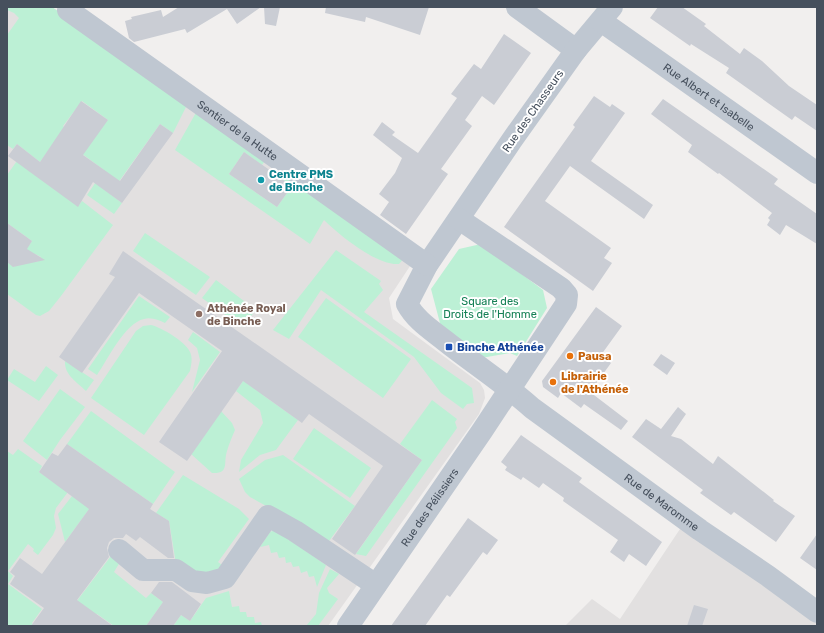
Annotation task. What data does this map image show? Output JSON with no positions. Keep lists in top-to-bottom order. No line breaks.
{"streets":{"street":["Rue Albert et Isabelle","Rue des Chasseurs","Sentier de la Hutte","Rue de Maromme","Rue des Pélissiers"]},"crossings":[["Rue Albert et Isabelle","Rue des Chasseurs"],["Rue des Chasseurs","Sentier de la Hutte"],["Rue des Chasseurs","Rue de Maromme"],["Rue des Chasseurs","Rue des Pélissiers"],["Sentier de la Hutte","Rue de Maromme"],["Rue de Maromme","Rue des Pélissiers"]],"parks":["Square des Droits de l'Homme"],"places":{"other":["Centre PMS de Binche","Athénée Royal de Binche","Pausa","Librairie de l'Athénée"],"transit":["Binche Athénée"]}}
